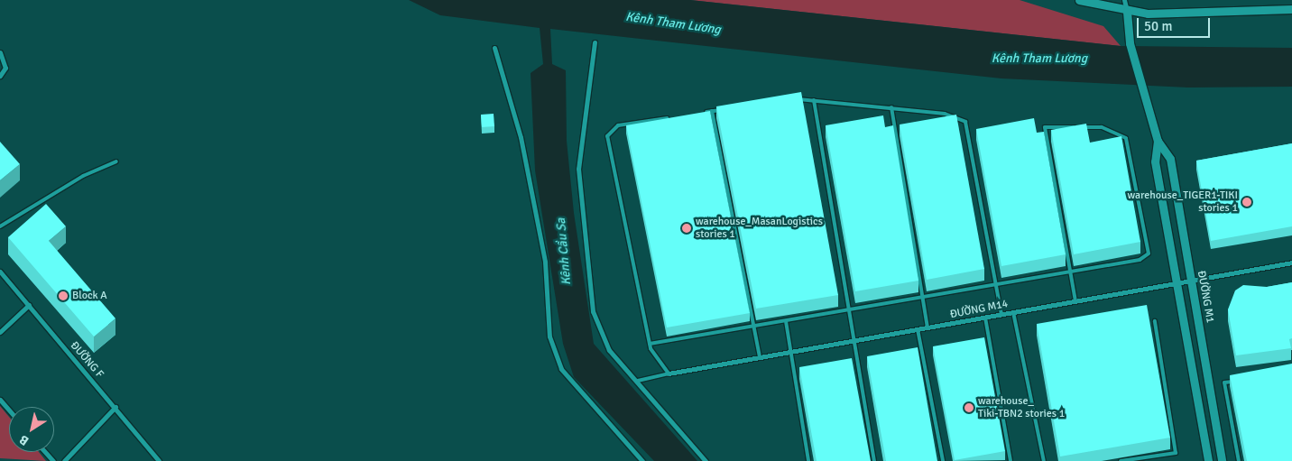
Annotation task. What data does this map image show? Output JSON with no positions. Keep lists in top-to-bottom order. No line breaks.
{"streets":{"street":["ĐƯỜNG M1","ĐƯỜNG M14","ĐƯỜNG F"]},"crossings":[["ĐƯỜNG M1","ĐƯỜNG M14"]],"water":["Kênh Tham Lương","Kênh Cầu Sa"],"places":["warehouse_TIGER1-TIKI stories 1","warehouse_MasanLogistics stories 1","Block A","warehouse_ Tiki-TBN2 stories 1"],"scale_bar":"50 m","north":"bottom left"}
